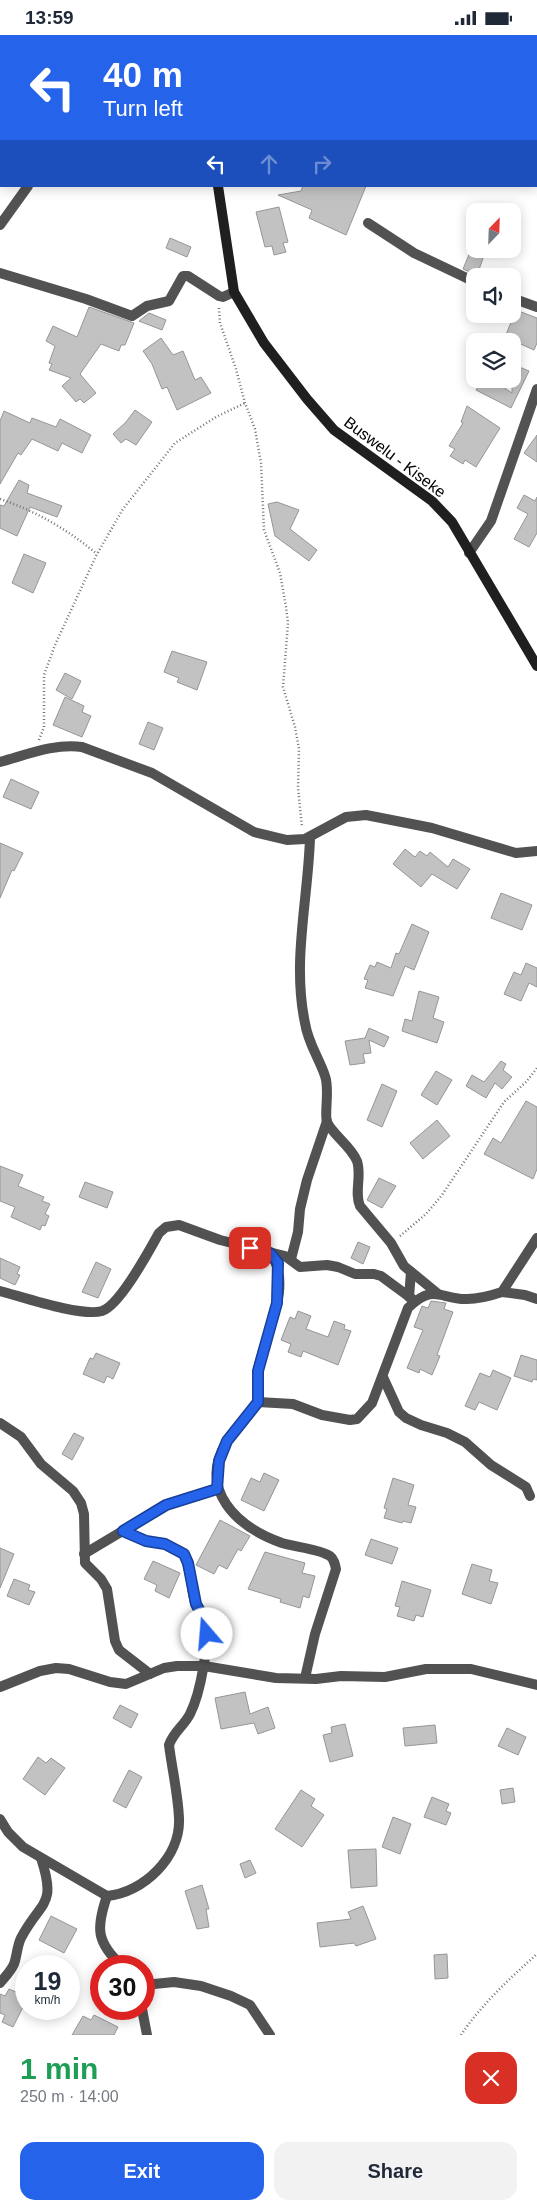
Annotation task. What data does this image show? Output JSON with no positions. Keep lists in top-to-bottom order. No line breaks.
{"streets":{"main road":["Buswelu - Kiseke"]},"north":"top right","page":{"status":"13:59","turn":["40 m","Turn left"],"speed":"19 km/h","limit":"30","heading":["1 min","250 m · 14:00"],"buttons":["Exit","Share"]}}
